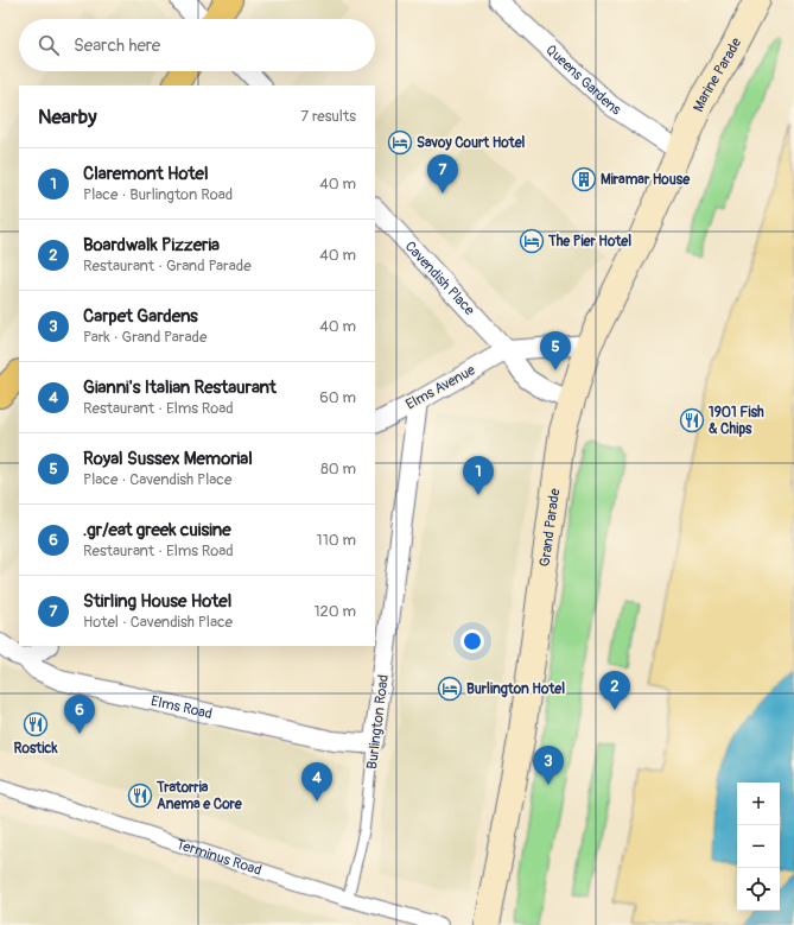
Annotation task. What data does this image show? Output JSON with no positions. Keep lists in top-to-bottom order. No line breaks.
{"streets":{"main road":["Marine Parade","Grand Parade"],"street":["Queens Gardens","Cavendish Place","Elms Avenue","Elms Road","Burlington Road","Terminus Road"]},"crossings":[["Marine Parade","Queens Gardens"],["Marine Parade","Grand Parade"],["Queens Gardens","Grand Parade"],["Cavendish Place","Elms Avenue"],["Cavendish Place","Grand Parade"],["Elms Avenue","Burlington Road"],["Elms Road","Burlington Road"],["Burlington Road","Terminus Road"]],"places":{"hotel":["Savoy Court Hotel","The Pier Hotel","Burlington Hotel"],"building":["Miramar House"],"restaurant":["1901 Fish & Chips","Rostick","Tratorria Anema e Core"]},"page":{"search":"Search here","heading":["Nearby","7 results"],"list":[{"mark":"1","name":"Claremont Hotel","note":"Place · Burlington Road","value":"40 m"},{"mark":"2","name":"Boardwalk Pizzeria","note":"Restaurant · Grand Parade","value":"40 m"},{"mark":"3","name":"Carpet Gardens","note":"Park · Grand Parade","value":"40 m"},{"mark":"4","name":"Gianni's Italian Restaurant","note":"Restaurant · Elms Road","value":"60 m"},{"mark":"5","name":"Royal Sussex Memorial","note":"Place · Cavendish Place","value":"80 m"},{"mark":"6","name":".gr/eat greek cuisine","note":"Restaurant · Elms Road","value":"110 m"},{"mark":"7","name":"Stirling House Hotel","note":"Hotel · Cavendish Place","value":"120 m"}],"pins":["7","5","1","2","6","3","4"],"map_buttons":["+","−"]}}
